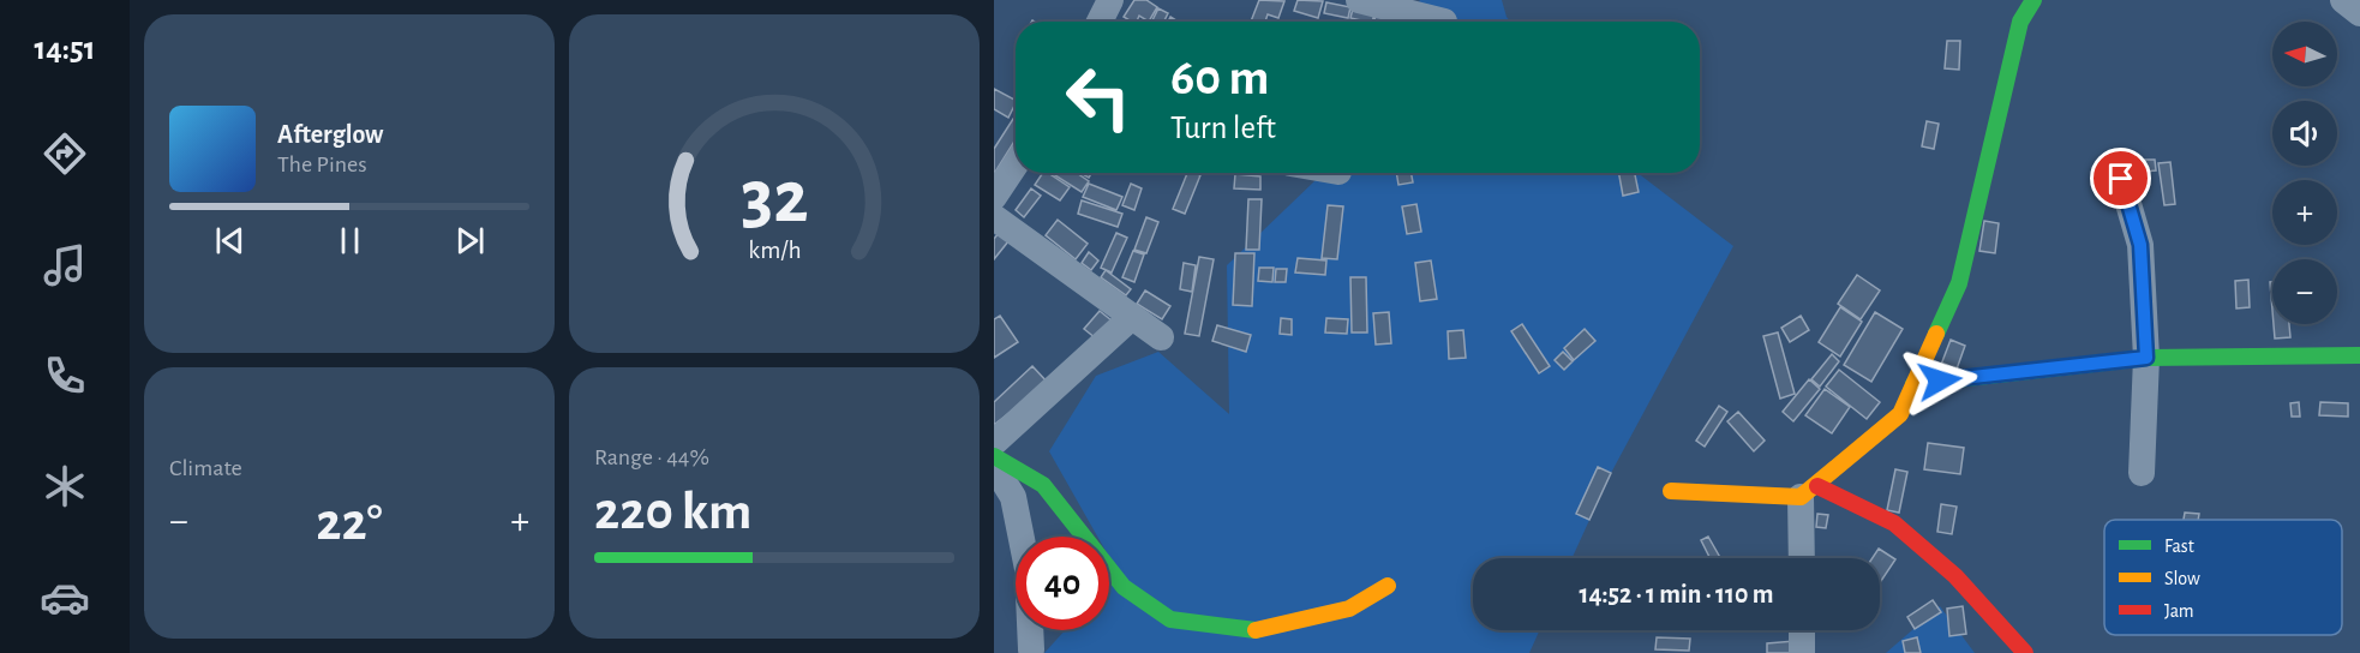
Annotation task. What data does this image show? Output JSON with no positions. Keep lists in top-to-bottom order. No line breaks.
{"legend":["Fast","Slow","Jam"],"north":"left","page":{"tabs":"14:51","map_buttons":["+","−"],"turn":["60 m","Turn left"],"song":["Afterglow","The Pines"],"tile":["Climate",["Range · 44%","220 km"]],"heat":["−","22°","+"],"limit":"40","trip":"14:52 · 1 min · 110 m","gauge":["32","km/h"]}}
